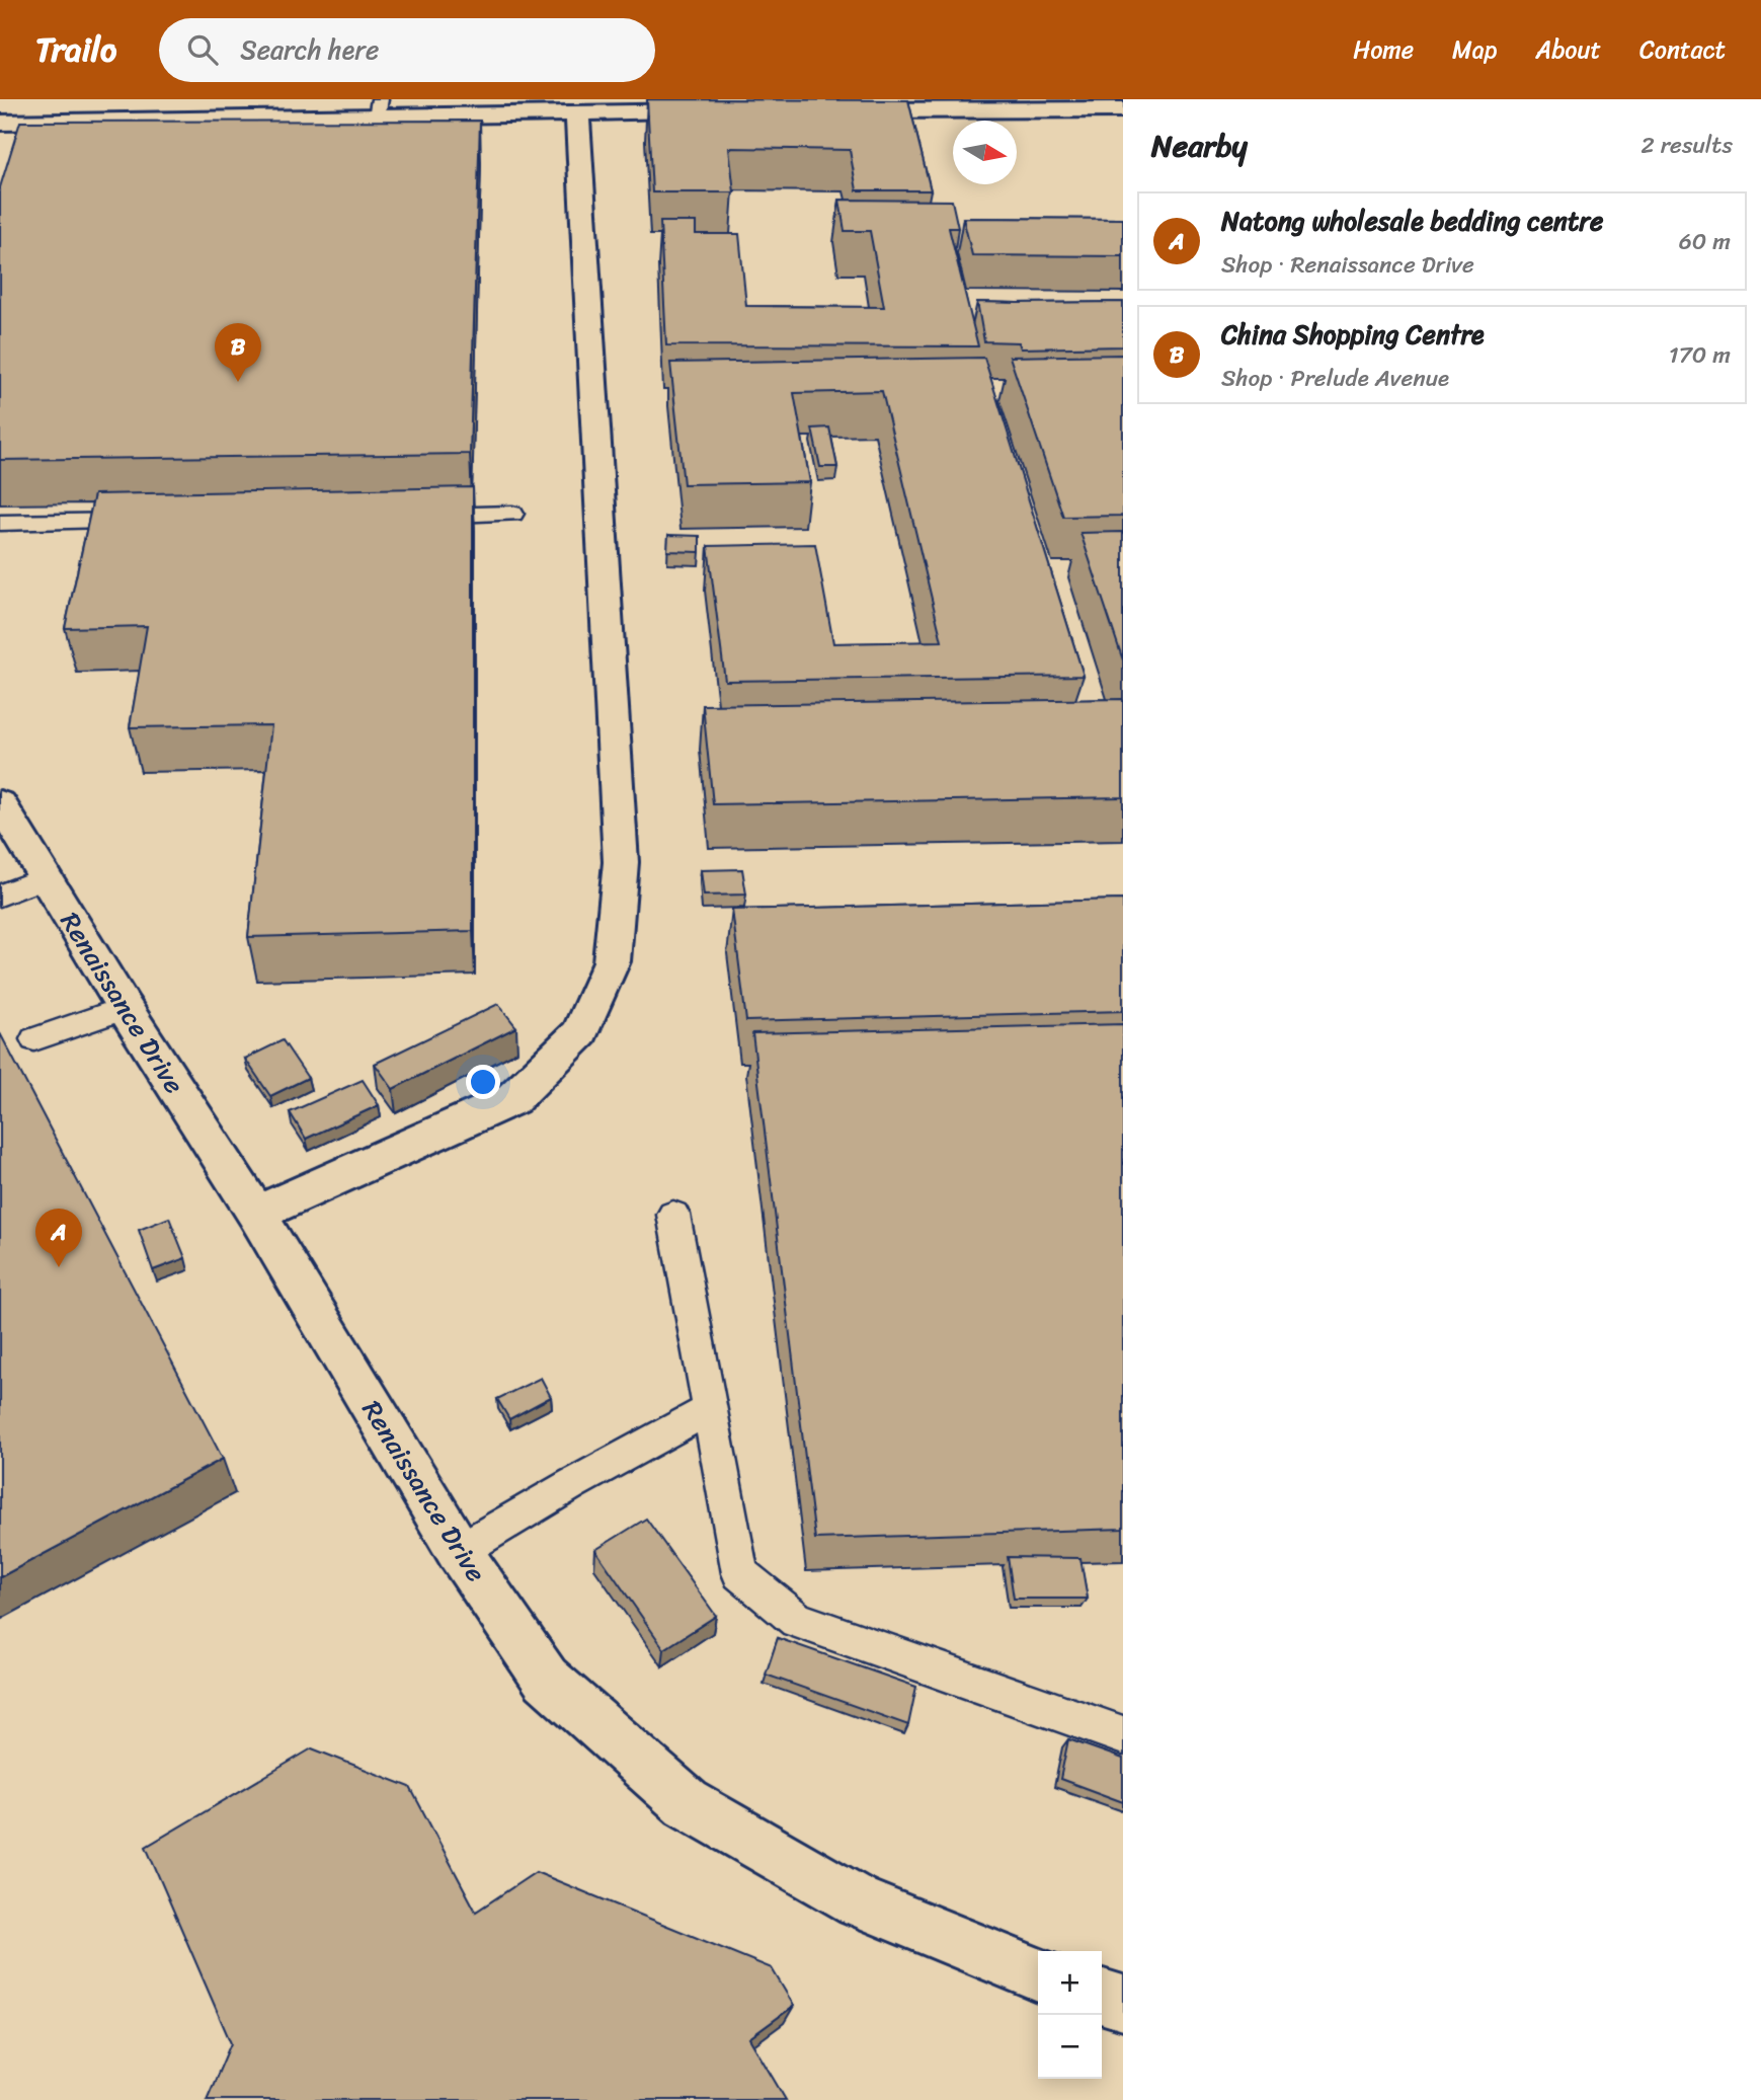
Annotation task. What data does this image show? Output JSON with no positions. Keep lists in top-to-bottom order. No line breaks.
{"streets":{"street":["Renaissance Drive"]},"north":"right","page":{"header":"Trailo","search":"Search here","nav":["Home","Map","About","Contact"],"heading":["Nearby","2 results"],"list":[{"mark":"A","name":"Natong wholesale bedding centre","note":"Shop · Renaissance Drive","value":"60 m"},{"mark":"B","name":"China Shopping Centre","note":"Shop · Prelude Avenue","value":"170 m"}],"pins":["B","A"],"map_buttons":["+","−"]}}
